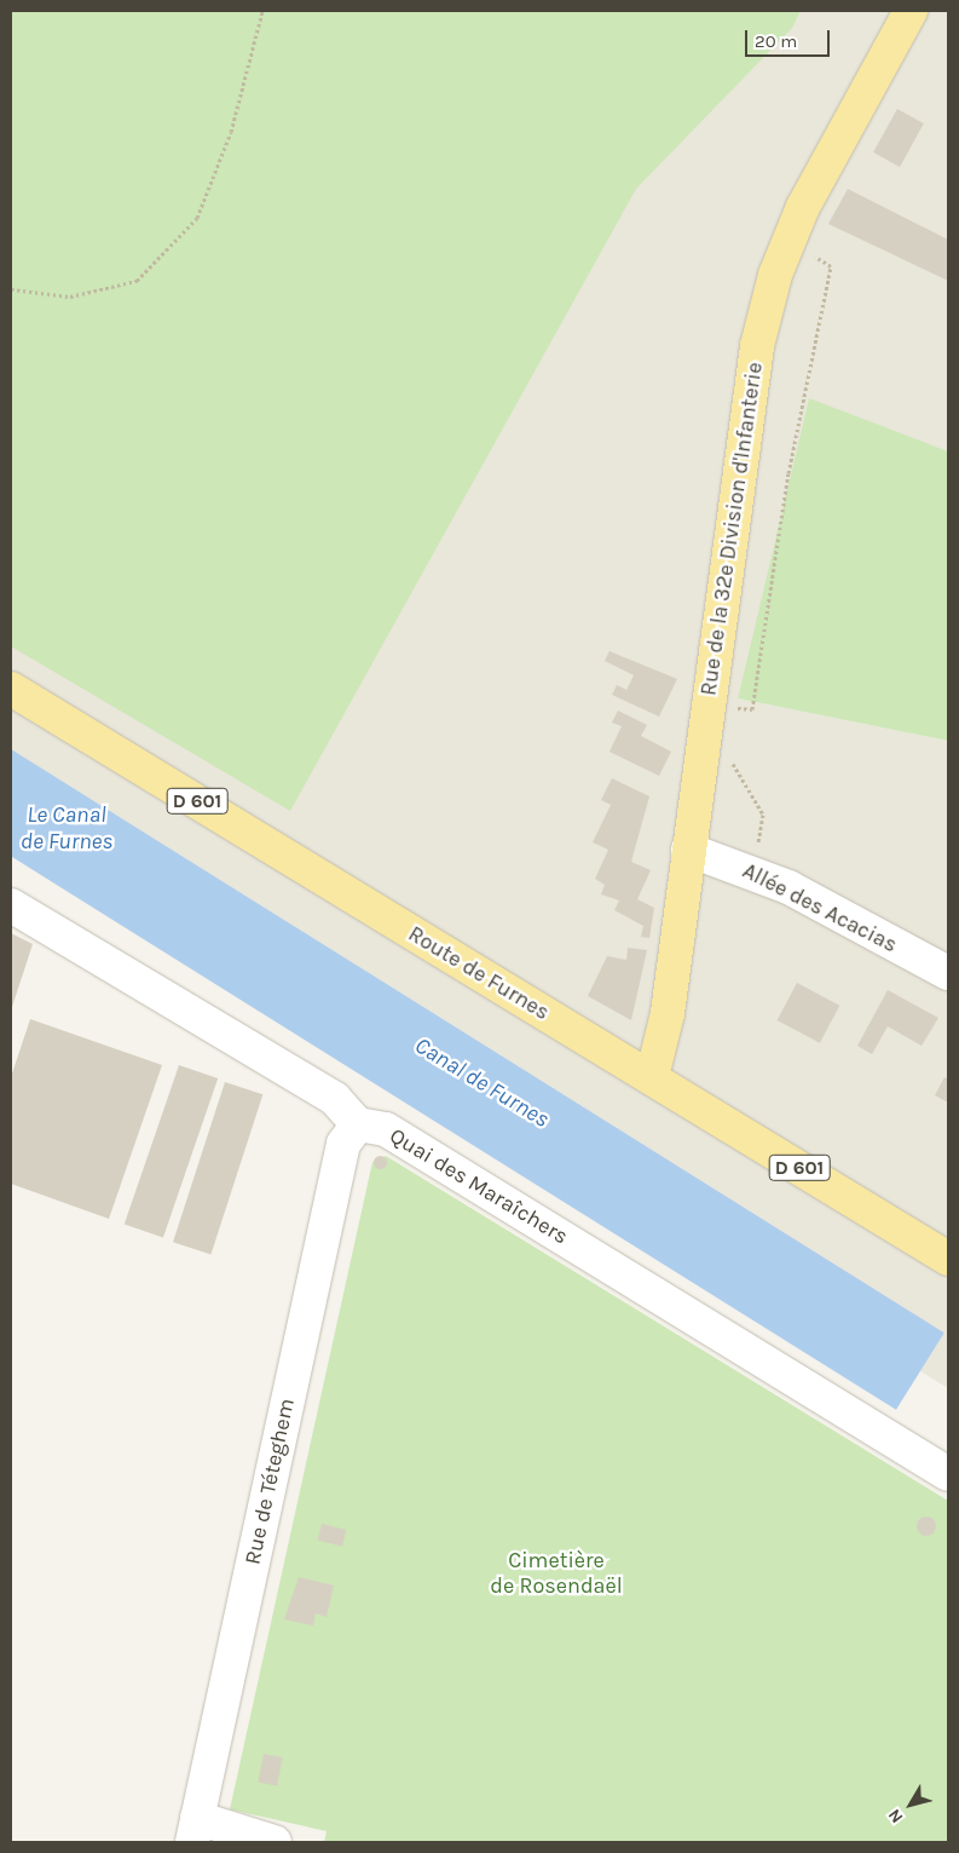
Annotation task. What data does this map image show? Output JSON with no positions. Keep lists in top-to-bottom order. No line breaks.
{"streets":{"main road":["Rue de la 32e Division d'Infanterie","D 601","Route de Furnes"],"street":["Allée des Acacias","Quai des Maraîchers","Rue de Téteghem"]},"crossings":[["Rue de la 32e Division d'Infanterie","Allée des Acacias"],["Rue de la 32e Division d'Infanterie","Route de Furnes"],["Quai des Maraîchers","Rue de Téteghem"]],"water":["Le Canal de Furnes","Canal de Furnes"],"parks":["Cimetière de Rosendaël"],"scale_bar":"20 m","north":"bottom left"}
